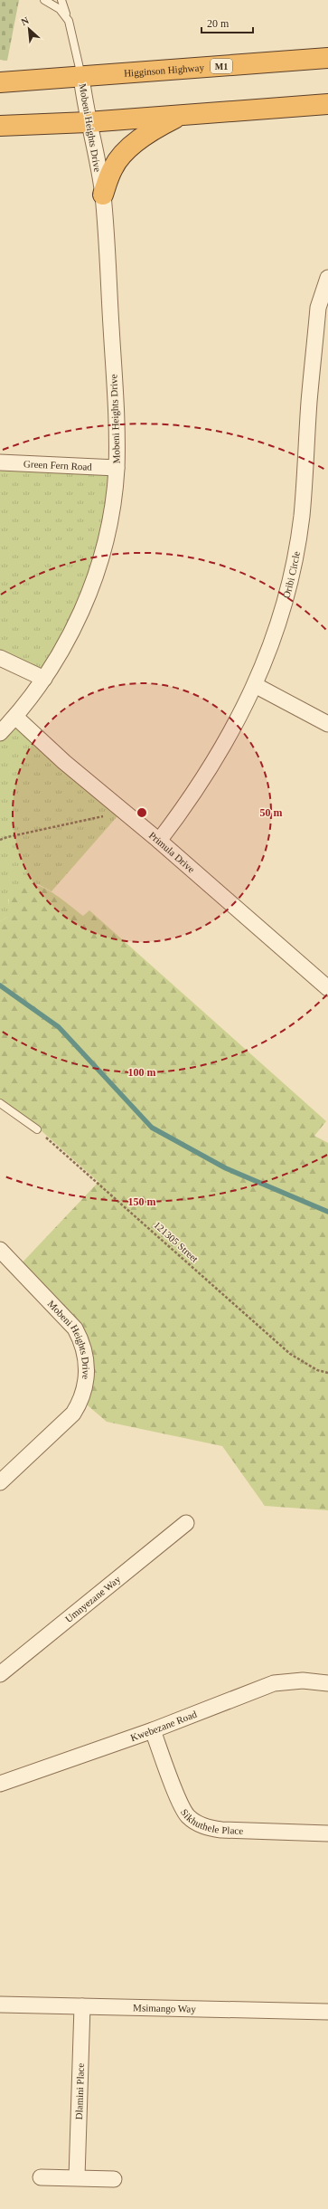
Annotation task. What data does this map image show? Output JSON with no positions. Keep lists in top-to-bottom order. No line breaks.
{"streets":{"highway":["M1","Higginson Highway"],"street":["Mobeni Heights Drive","Green Fern Road","Oribi Circle","Primula Drive","Umnyezane Way","Kwebezane Road","Sikhuthele Place","Msimango Way","Dlamini Place"],"path":["121305 Street"]},"crossings":[["Higginson Highway","Mobeni Heights Drive"],["Mobeni Heights Drive","Green Fern Road"],["Mobeni Heights Drive","Primula Drive"],["Oribi Circle","Primula Drive"],["Kwebezane Road","Sikhuthele Place"],["Msimango Way","Dlamini Place"]],"scale_bar":"20 m","north":"top left","rings":["50 m","100 m","150 m"]}
